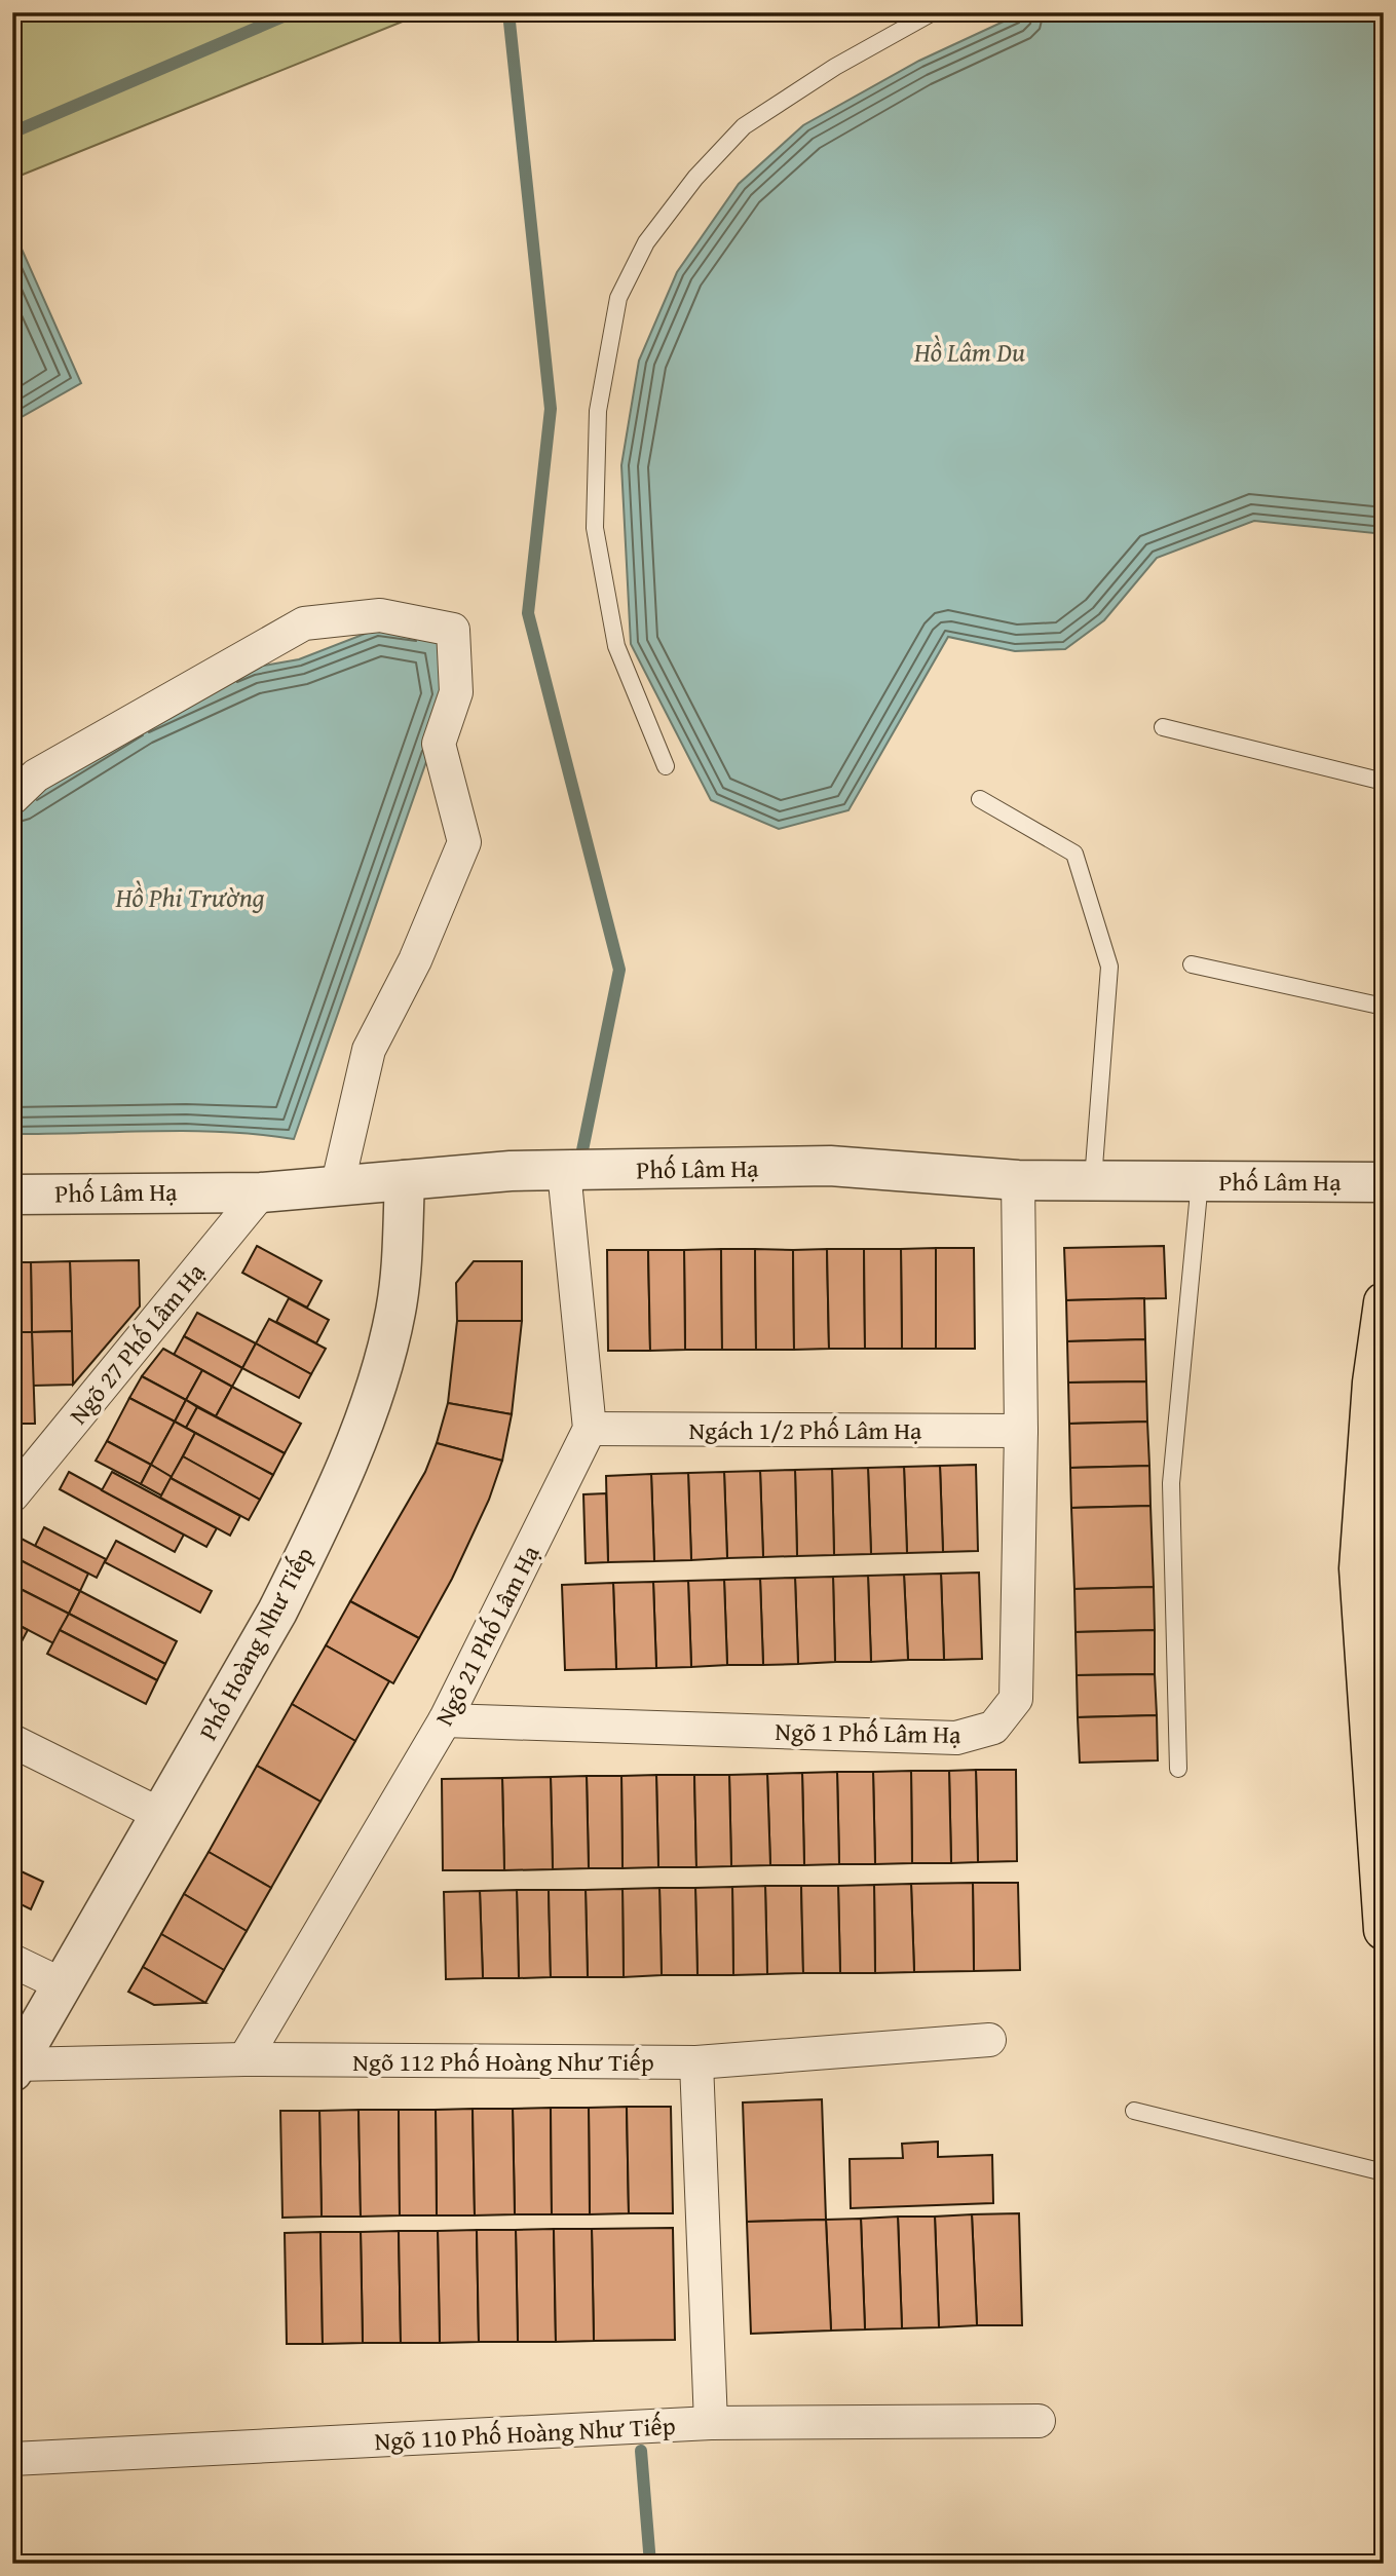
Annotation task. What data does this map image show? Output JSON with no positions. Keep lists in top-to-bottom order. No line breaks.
{"streets":{"street":["Phố Lâm Hạ","Ngõ 27 Phố Lâm Hạ","Ngách 1/2 Phố Lâm Hạ","Ngõ 21 Phố Lâm Hạ","Phố Hoàng Như Tiếp","Ngõ 1 Phố Lâm Hạ","Ngõ 112 Phố Hoàng Như Tiếp","Ngõ 110 Phố Hoàng Như Tiếp"]},"crossings":[["Phố Lâm Hạ","Ngõ 27 Phố Lâm Hạ"],["Phố Lâm Hạ","Phố Hoàng Như Tiếp"],["Phố Lâm Hạ","Ngõ 1 Phố Lâm Hạ"],["Ngách 1/2 Phố Lâm Hạ","Ngõ 21 Phố Lâm Hạ"],["Ngách 1/2 Phố Lâm Hạ","Ngõ 1 Phố Lâm Hạ"],["Ngõ 21 Phố Lâm Hạ","Ngõ 1 Phố Lâm Hạ"],["Ngõ 21 Phố Lâm Hạ","Ngõ 112 Phố Hoàng Như Tiếp"],["Phố Hoàng Như Tiếp","Ngõ 112 Phố Hoàng Như Tiếp"]],"water":["Hồ Lâm Du","Hồ Phi Trường"]}
